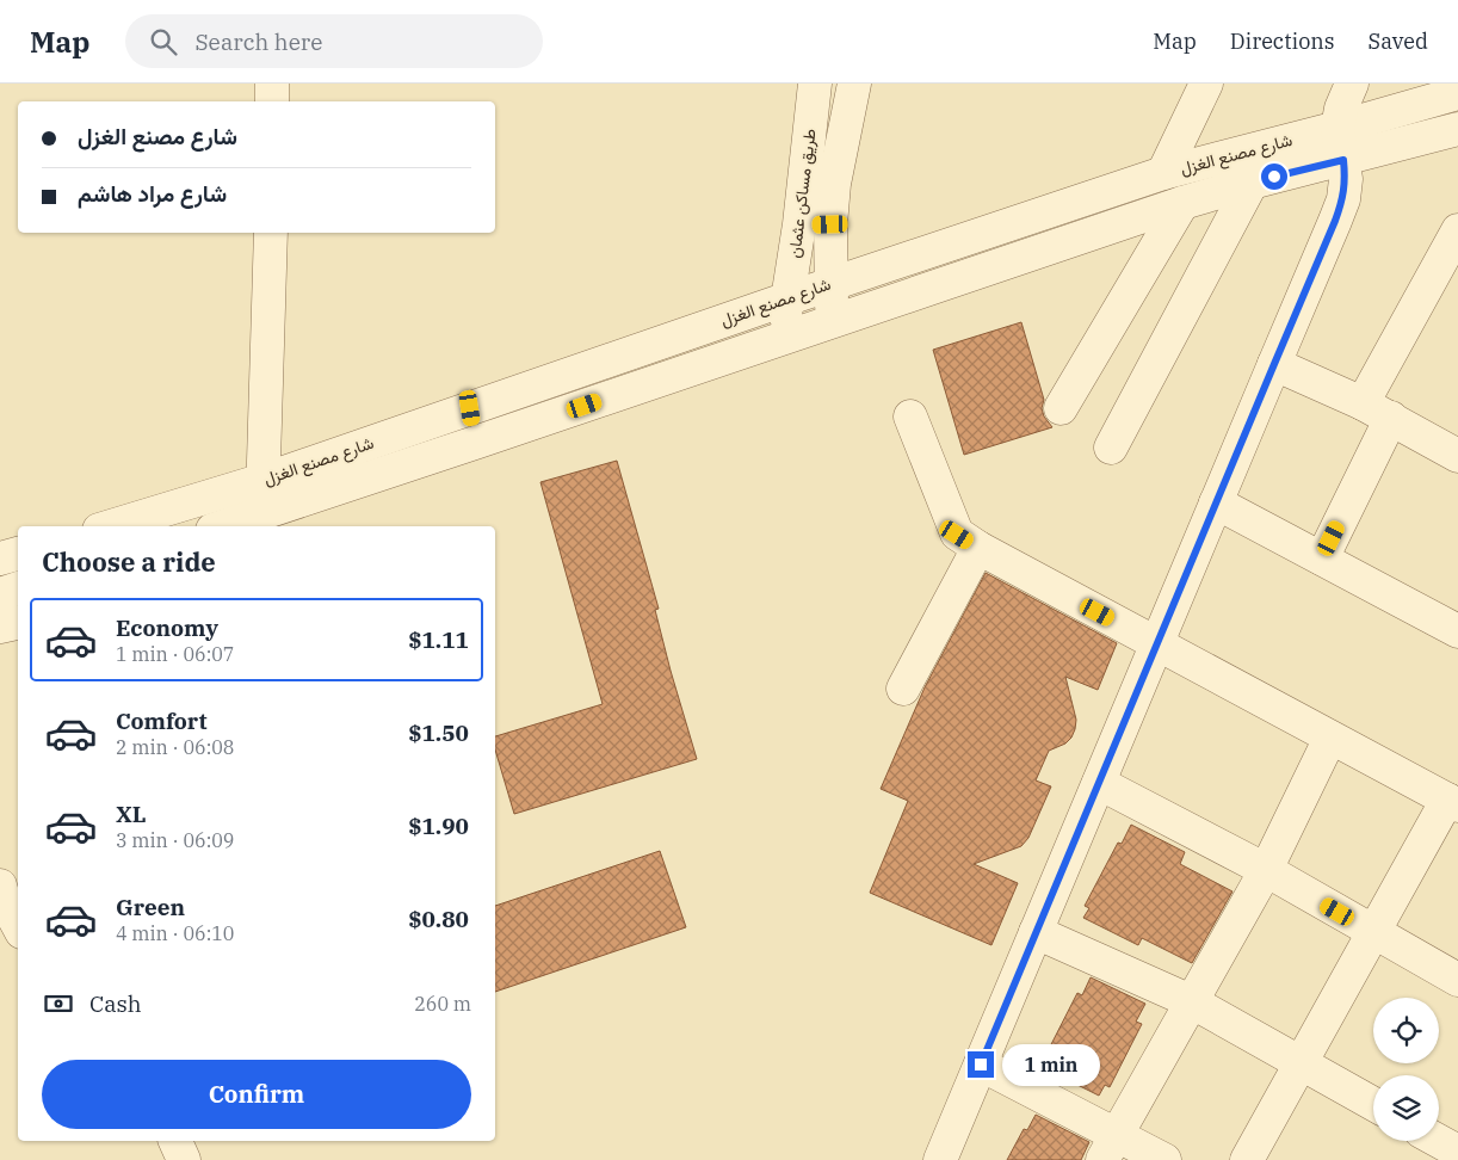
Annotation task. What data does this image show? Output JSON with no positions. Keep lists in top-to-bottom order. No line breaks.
{"streets":{"street":["شارع مصنع الغزل","طريق مساكن عثمان"]},"crossings":[["شارع مصنع الغزل","طريق مساكن عثمان"]],"page":{"header":"Map","search":"Search here","nav":["Map","Directions","Saved"],"banner":["شارع مصنع الغزل","شارع مراد هاشم"],"heading":"Choose a ride","list":[{"name":"Economy","note":"1 min · 06:07","value":"$1.11"},{"name":"Comfort","note":"2 min · 06:08","value":"$1.50"},{"name":"XL","note":"3 min · 06:09","value":"$1.90"},{"name":"Green","note":"4 min · 06:10","value":"$0.80"}],"pay":["Cash","260 m"],"bubble":"1 min","buttons":"Confirm"}}
